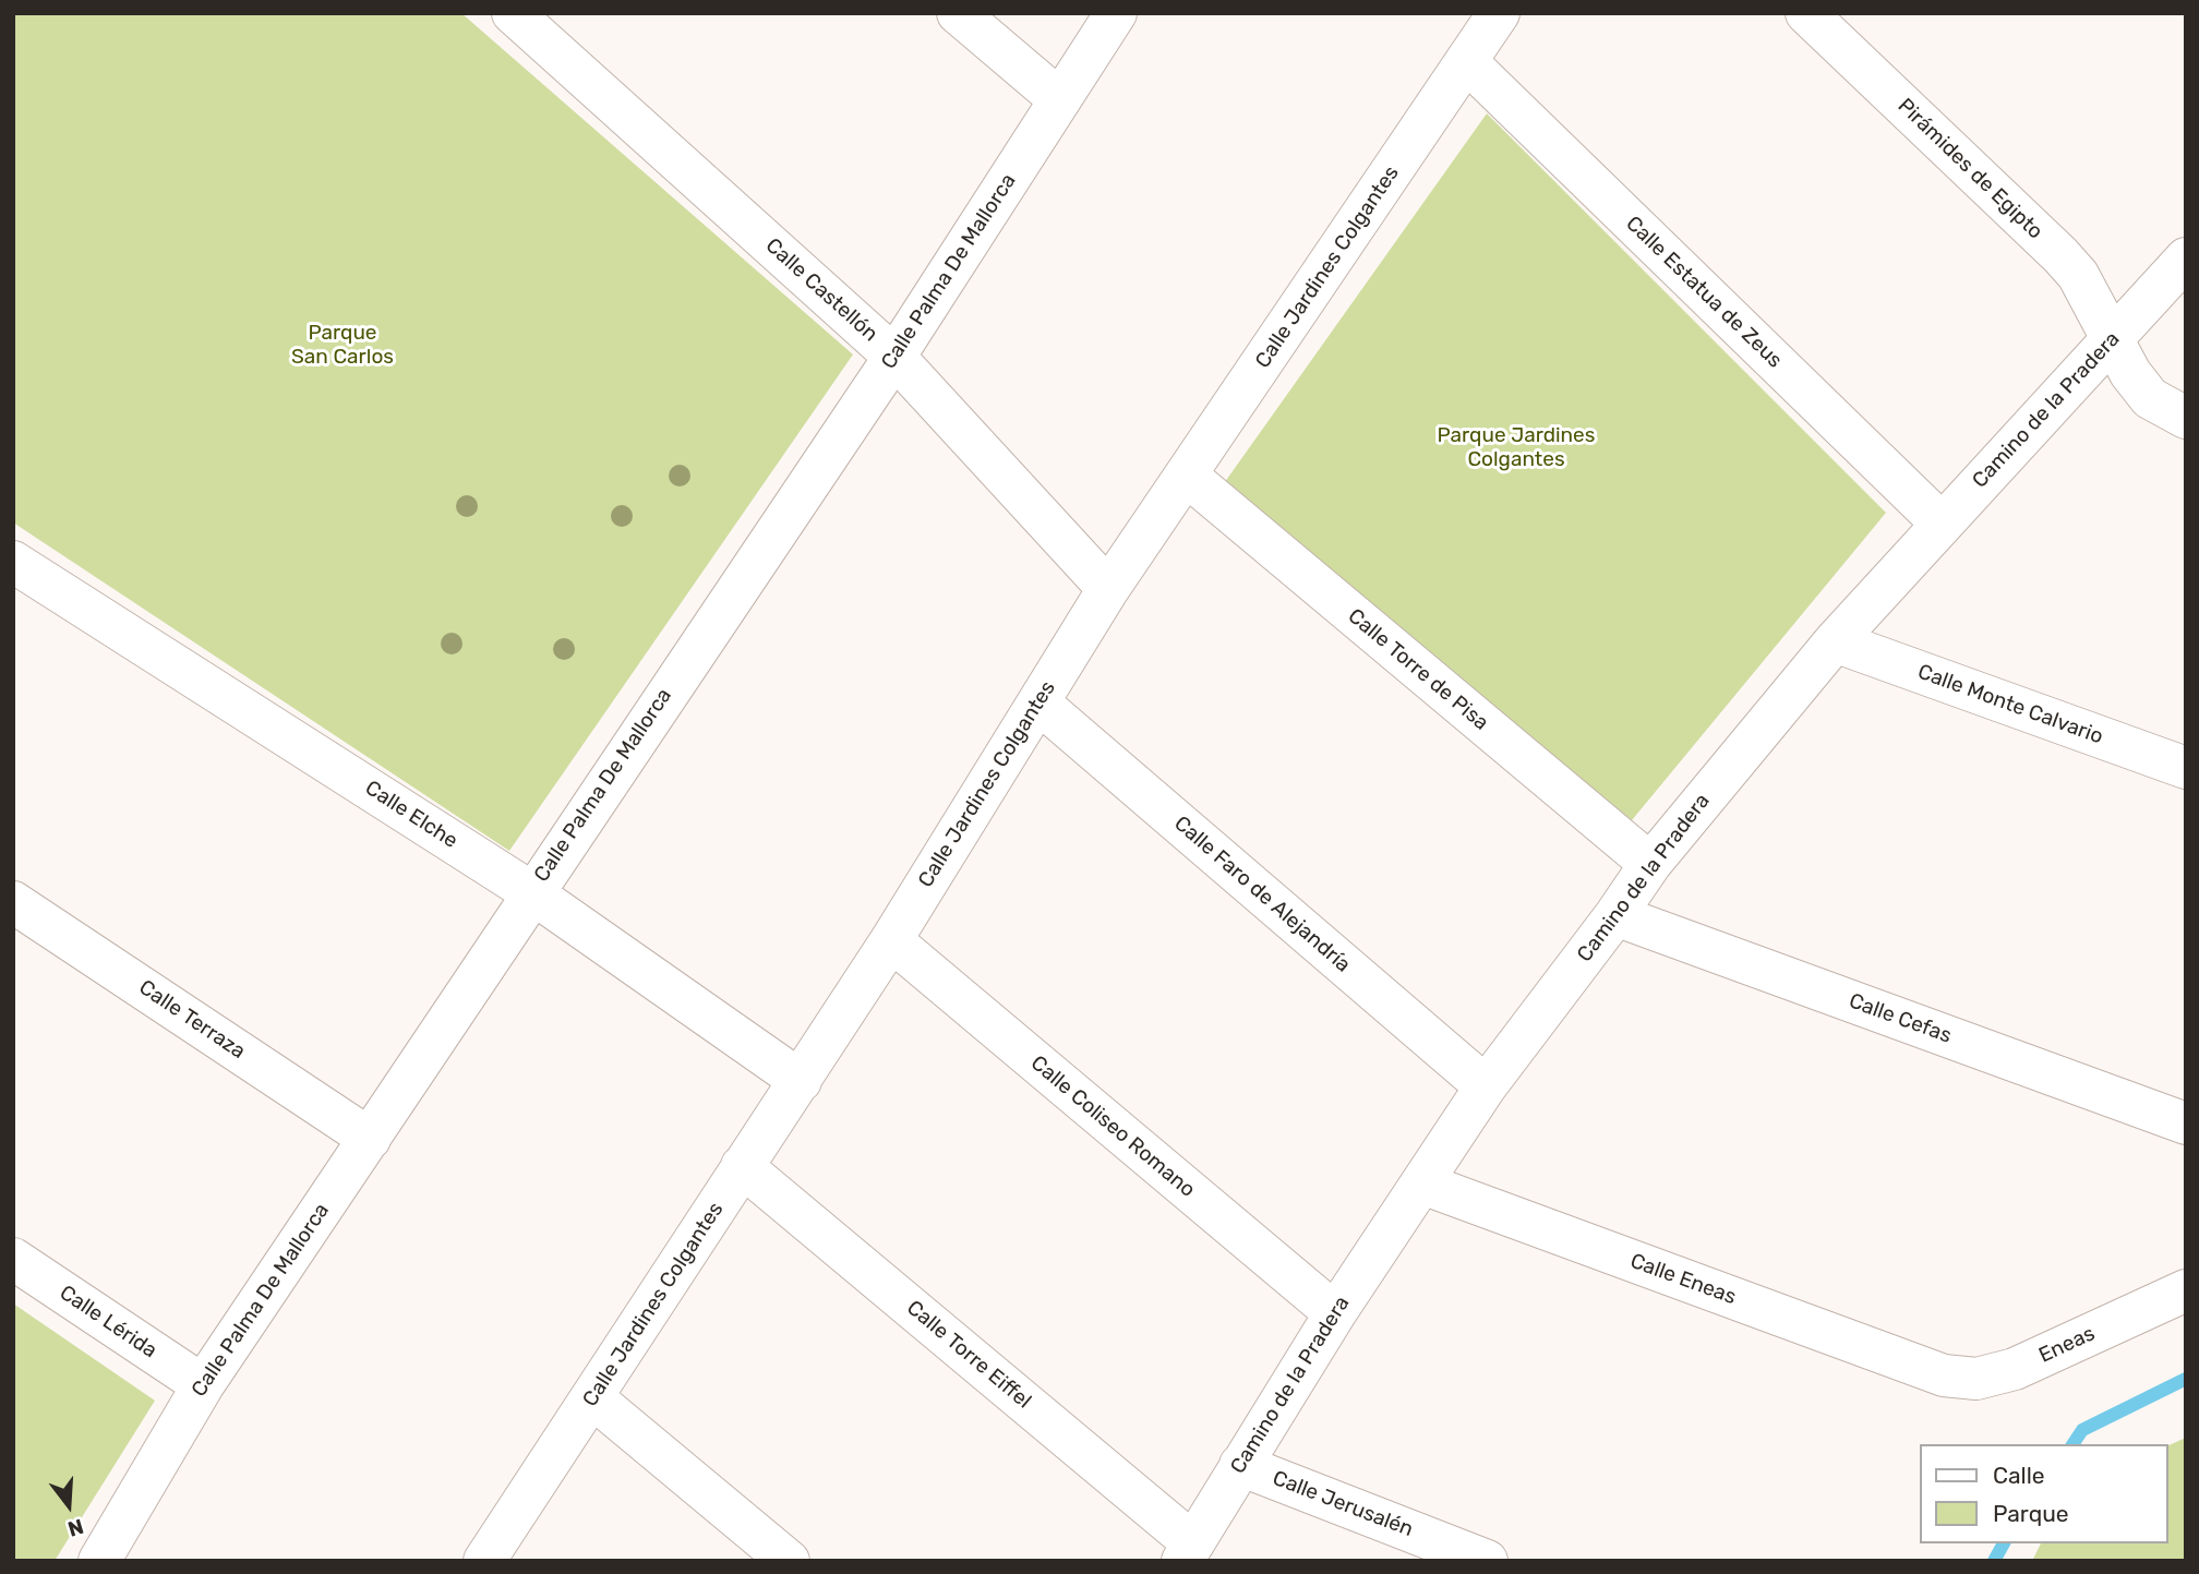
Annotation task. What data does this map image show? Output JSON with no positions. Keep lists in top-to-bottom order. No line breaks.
{"streets":{"street":["Pirámides de Egipto","Calle Jardines Colgantes","Calle Palma De Mallorca","Calle Castellón","Calle Estatua de Zeus","Camino de la Pradera","Calle Torre de Pisa","Calle Monte Calvario","Calle Elche","Calle Faro de Alejandría","Calle Cefas","Calle Terraza","Calle Coliseo Romano","Calle Eneas","Calle Lérida","Eneas","Calle Torre Eiffel","Calle Jerusalén"]},"crossings":[["Pirámides de Egipto","Camino de la Pradera"],["Calle Jardines Colgantes","Calle Castellón"],["Calle Jardines Colgantes","Calle Estatua de Zeus"],["Calle Jardines Colgantes","Calle Torre de Pisa"],["Calle Jardines Colgantes","Calle Elche"],["Calle Jardines Colgantes","Calle Faro de Alejandría"],["Calle Jardines Colgantes","Calle Coliseo Romano"],["Calle Jardines Colgantes","Calle Torre Eiffel"],["Calle Palma De Mallorca","Calle Castellón"],["Calle Palma De Mallorca","Calle Elche"],["Calle Palma De Mallorca","Calle Terraza"],["Calle Palma De Mallorca","Calle Lérida"],["Calle Estatua de Zeus","Camino de la Pradera"],["Camino de la Pradera","Calle Torre de Pisa"],["Camino de la Pradera","Calle Monte Calvario"],["Camino de la Pradera","Calle Faro de Alejandría"],["Camino de la Pradera","Calle Cefas"],["Camino de la Pradera","Calle Coliseo Romano"],["Camino de la Pradera","Calle Eneas"],["Camino de la Pradera","Calle Torre Eiffel"],["Camino de la Pradera","Calle Jerusalén"],["Calle Eneas","Eneas"]],"parks":["Parque San Carlos","Parque Jardines Colgantes"],"legend":["Calle","Parque"],"north":"bottom"}
